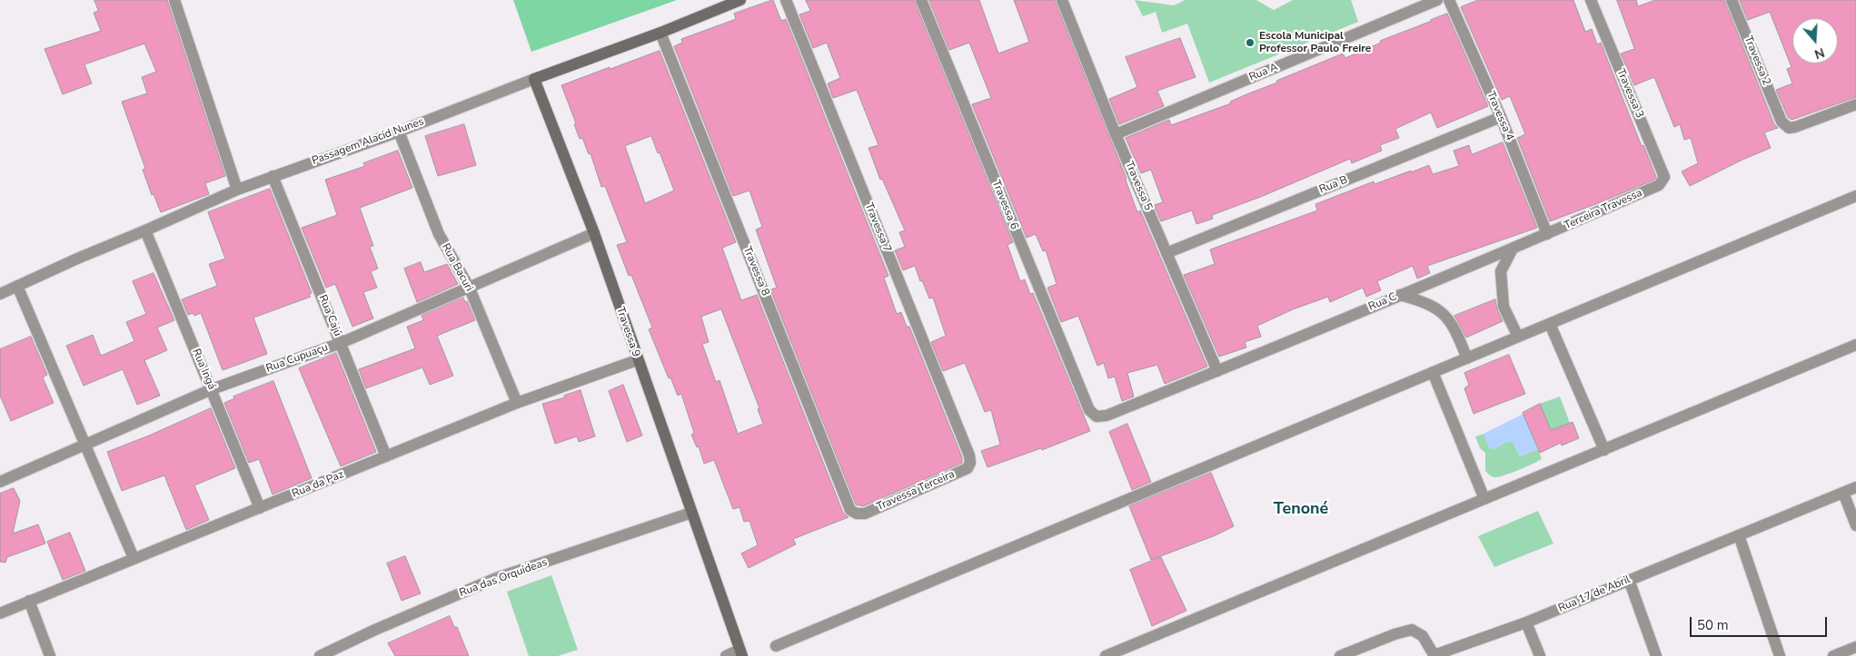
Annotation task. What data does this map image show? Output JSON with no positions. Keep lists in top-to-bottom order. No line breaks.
{"streets":{"street":["Travessa 2","Rua A","Travessa 3","Travessa 4","Passagem Alacid Nunes","Rua B","Travessa 5","Travessa 6","Terceira Travessa","Travessa 7","Rua Bacuri","Travessa 8","Rua C","Rua Cajú","Travessa 9","Rua Cupuaçu","Rua Ingá","Rua da Paz","Travessa Terceira","Rua das Orquídeas","Rua 17 de Abril"]},"crossings":[["Rua A","Travessa 5"],["Travessa 3","Terceira Travessa"],["Travessa 4","Rua B"],["Travessa 4","Terceira Travessa"],["Travessa 4","Rua C"],["Passagem Alacid Nunes","Rua Bacuri"],["Passagem Alacid Nunes","Travessa 8"],["Passagem Alacid Nunes","Rua Cajú"],["Passagem Alacid Nunes","Travessa 9"],["Passagem Alacid Nunes","Rua Ingá"],["Rua B","Travessa 5"],["Travessa 5","Travessa 6"],["Travessa 5","Rua C"],["Travessa 6","Rua C"],["Terceira Travessa","Rua C"],["Travessa 7","Travessa Terceira"],["Rua Bacuri","Rua Cupuaçu"],["Rua Bacuri","Rua da Paz"],["Travessa 8","Travessa Terceira"],["Rua Cajú","Rua Cupuaçu"],["Rua Cajú","Rua da Paz"],["Travessa 9","Rua Cupuaçu"],["Travessa 9","Rua da Paz"],["Travessa 9","Rua das Orquídeas"],["Rua Cupuaçu","Rua Ingá"],["Rua Ingá","Rua da Paz"]],"districts":["Tenoné"],"places":["Escola Municipal Professor Paulo Freire"],"scale_bar":"50 m","north":"bottom"}
